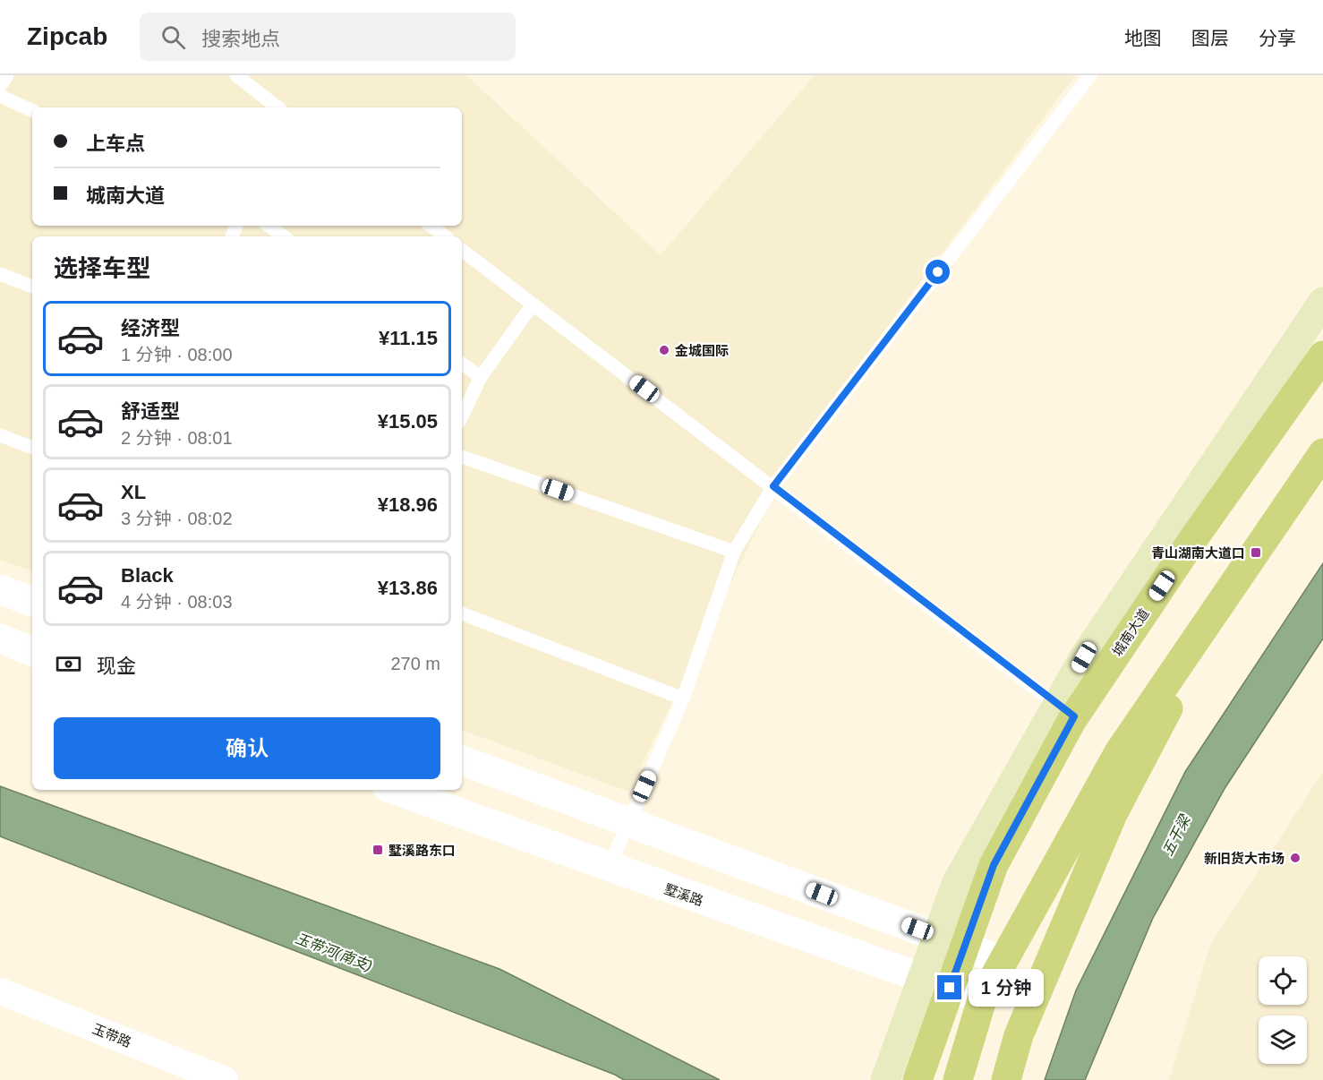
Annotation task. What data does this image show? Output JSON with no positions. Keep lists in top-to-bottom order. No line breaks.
{"streets":{"main road":["城南大道"],"street":["墅溪路","玉带路"]},"crossings":[["城南大道","墅溪路"]],"water":["五干梁","玉带河(南支)"],"places":{"other":["金城国际","新旧货大市场"],"transit":["青山湖南大道口","墅溪路东口"]},"page":{"header":"Zipcab","search":"搜索地点","nav":["地图","图层","分享"],"banner":["上车点","城南大道"],"heading":"选择车型","list":[{"name":"经济型","note":"1 分钟 · 08:00","value":"¥11.15"},{"name":"舒适型","note":"2 分钟 · 08:01","value":"¥15.05"},{"name":"XL","note":"3 分钟 · 08:02","value":"¥18.96"},{"name":"Black","note":"4 分钟 · 08:03","value":"¥13.86"}],"pay":["现金","270 m"],"buttons":"确认","bubble":"1 分钟"}}
